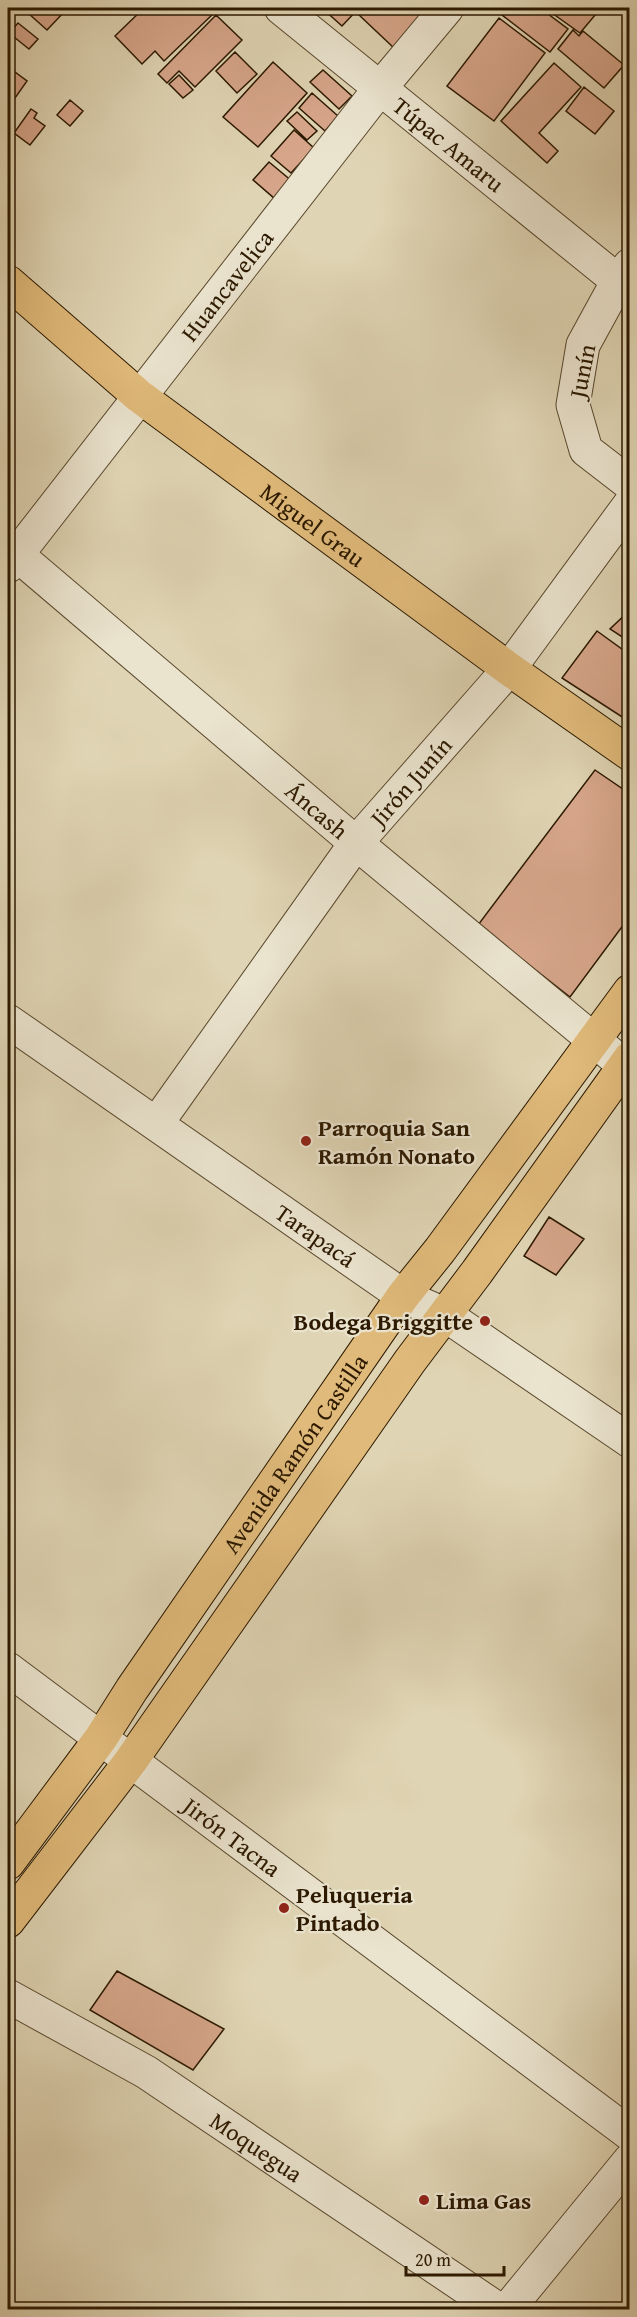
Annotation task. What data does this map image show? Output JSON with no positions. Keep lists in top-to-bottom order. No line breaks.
{"streets":{"main road":["Miguel Grau","Avenida Ramón Castilla"],"street":["Túpac Amaru","Huancavelica","Junín","Jirón Junín","Áncash","Tarapacá","Jirón Tacna","Moquegua"]},"crossings":[["Túpac Amaru","Huancavelica"],["Túpac Amaru","Junín"],["Huancavelica","Miguel Grau"],["Huancavelica","Áncash"],["Miguel Grau","Jirón Junín"],["Jirón Junín","Áncash"],["Jirón Junín","Tarapacá"],["Áncash","Avenida Ramón Castilla"],["Tarapacá","Avenida Ramón Castilla"],["Avenida Ramón Castilla","Jirón Tacna"]],"places":["Parroquia San Ramón Nonato","Bodega Briggitte","Peluqueria Pintado","Lima Gas"],"scale_bar":"20 m"}
